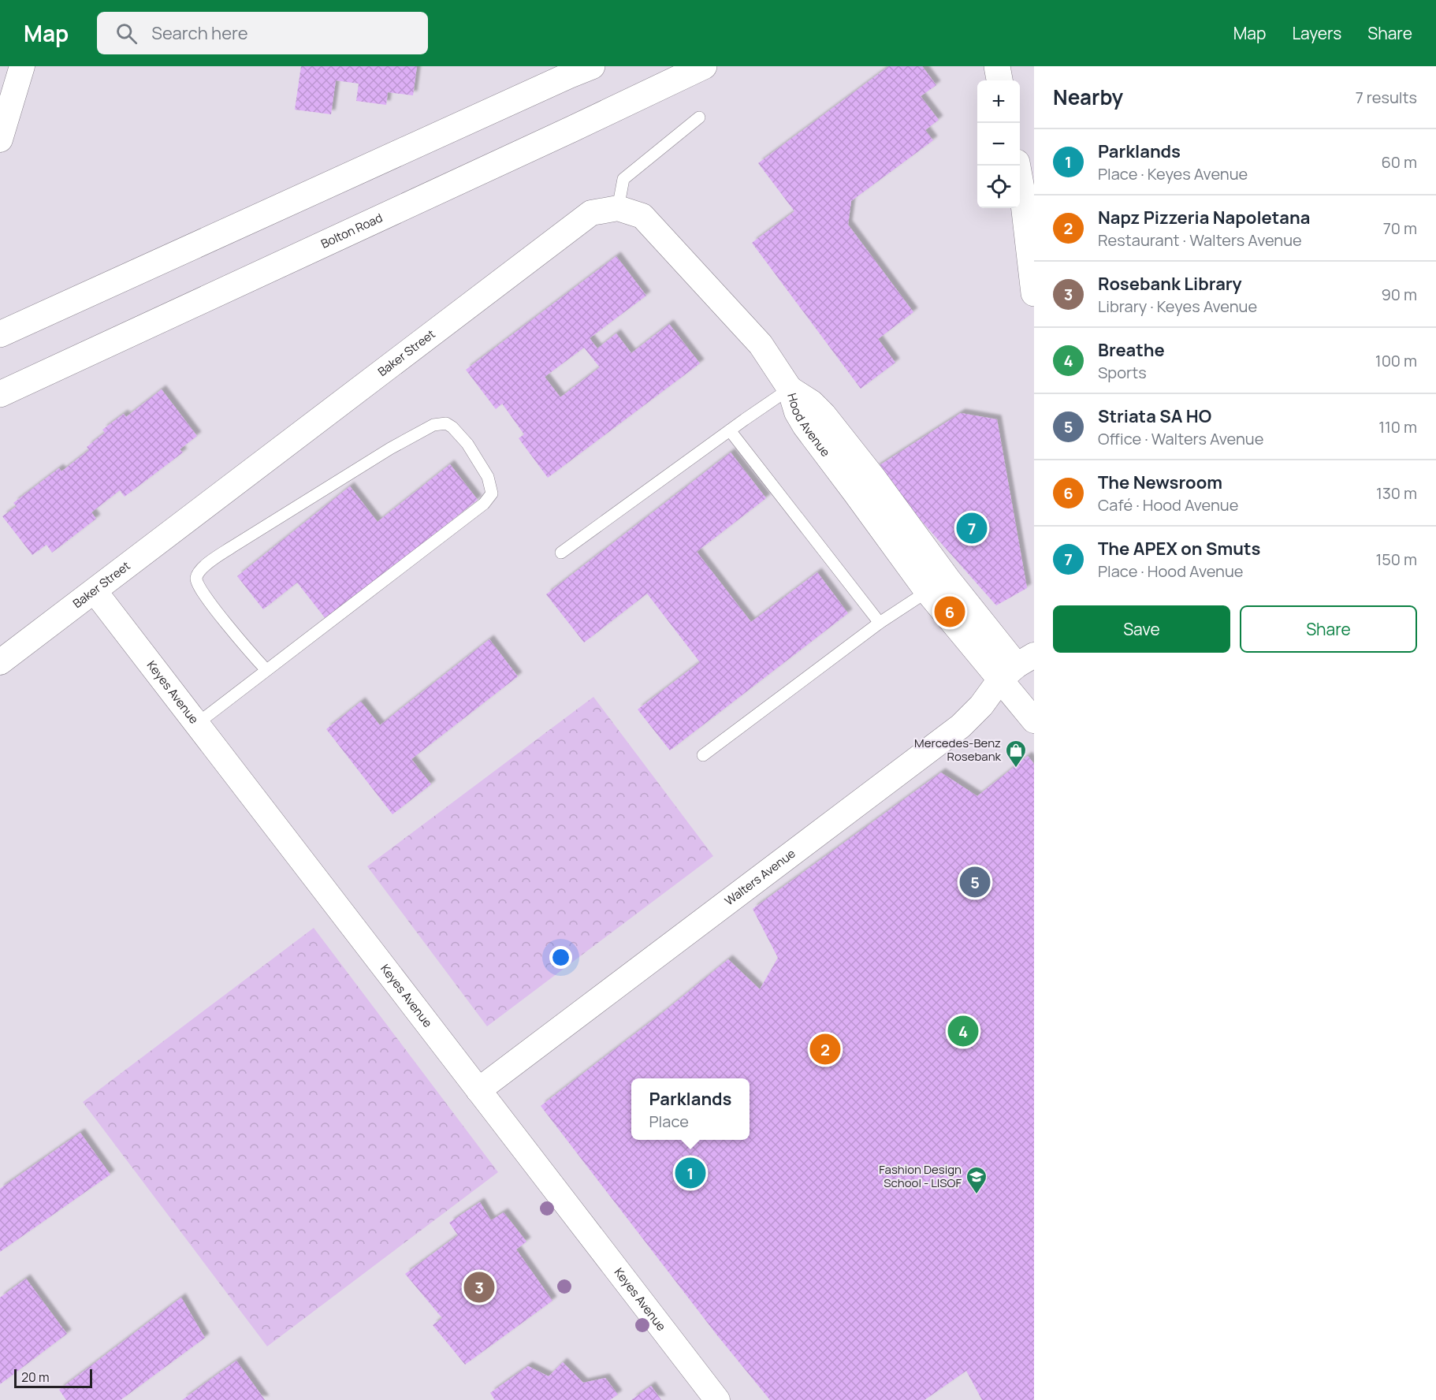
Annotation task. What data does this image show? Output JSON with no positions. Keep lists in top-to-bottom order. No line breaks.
{"streets":{"main road":["Bolton Road"],"street":["Baker Street","Hood Avenue","Keyes Avenue","Walters Avenue"]},"crossings":[["Baker Street","Hood Avenue"],["Baker Street","Keyes Avenue"],["Hood Avenue","Walters Avenue"],["Keyes Avenue","Walters Avenue"]],"places":{"shop":["Mercedes-Benz Rosebank"],"school or university":["Fashion Design School - LISOF"]},"scale_bar":"20 m","page":{"header":"Map","search":"Search here","nav":["Map","Layers","Share"],"heading":["Nearby","7 results"],"map_buttons":["+","−"],"list":[{"mark":"1","name":"Parklands","note":"Place · Keyes Avenue","value":"60 m"},{"mark":"2","name":"Napz Pizzeria Napoletana","note":"Restaurant · Walters Avenue","value":"70 m"},{"mark":"3","name":"Rosebank Library","note":"Library · Keyes Avenue","value":"90 m"},{"mark":"4","name":"Breathe","note":"Sports","value":"100 m"},{"mark":"5","name":"Striata SA HO","note":"Office · Walters Avenue","value":"110 m"},{"mark":"6","name":"The Newsroom","note":"Café · Hood Avenue","value":"130 m"},{"mark":"7","name":"The APEX on Smuts","note":"Place · Hood Avenue","value":"150 m"}],"pins":["7","6","5","4","2","1","3"],"buttons":["Save","Share"],"popup":["Parklands","Place"],"scale":"20 m"}}
